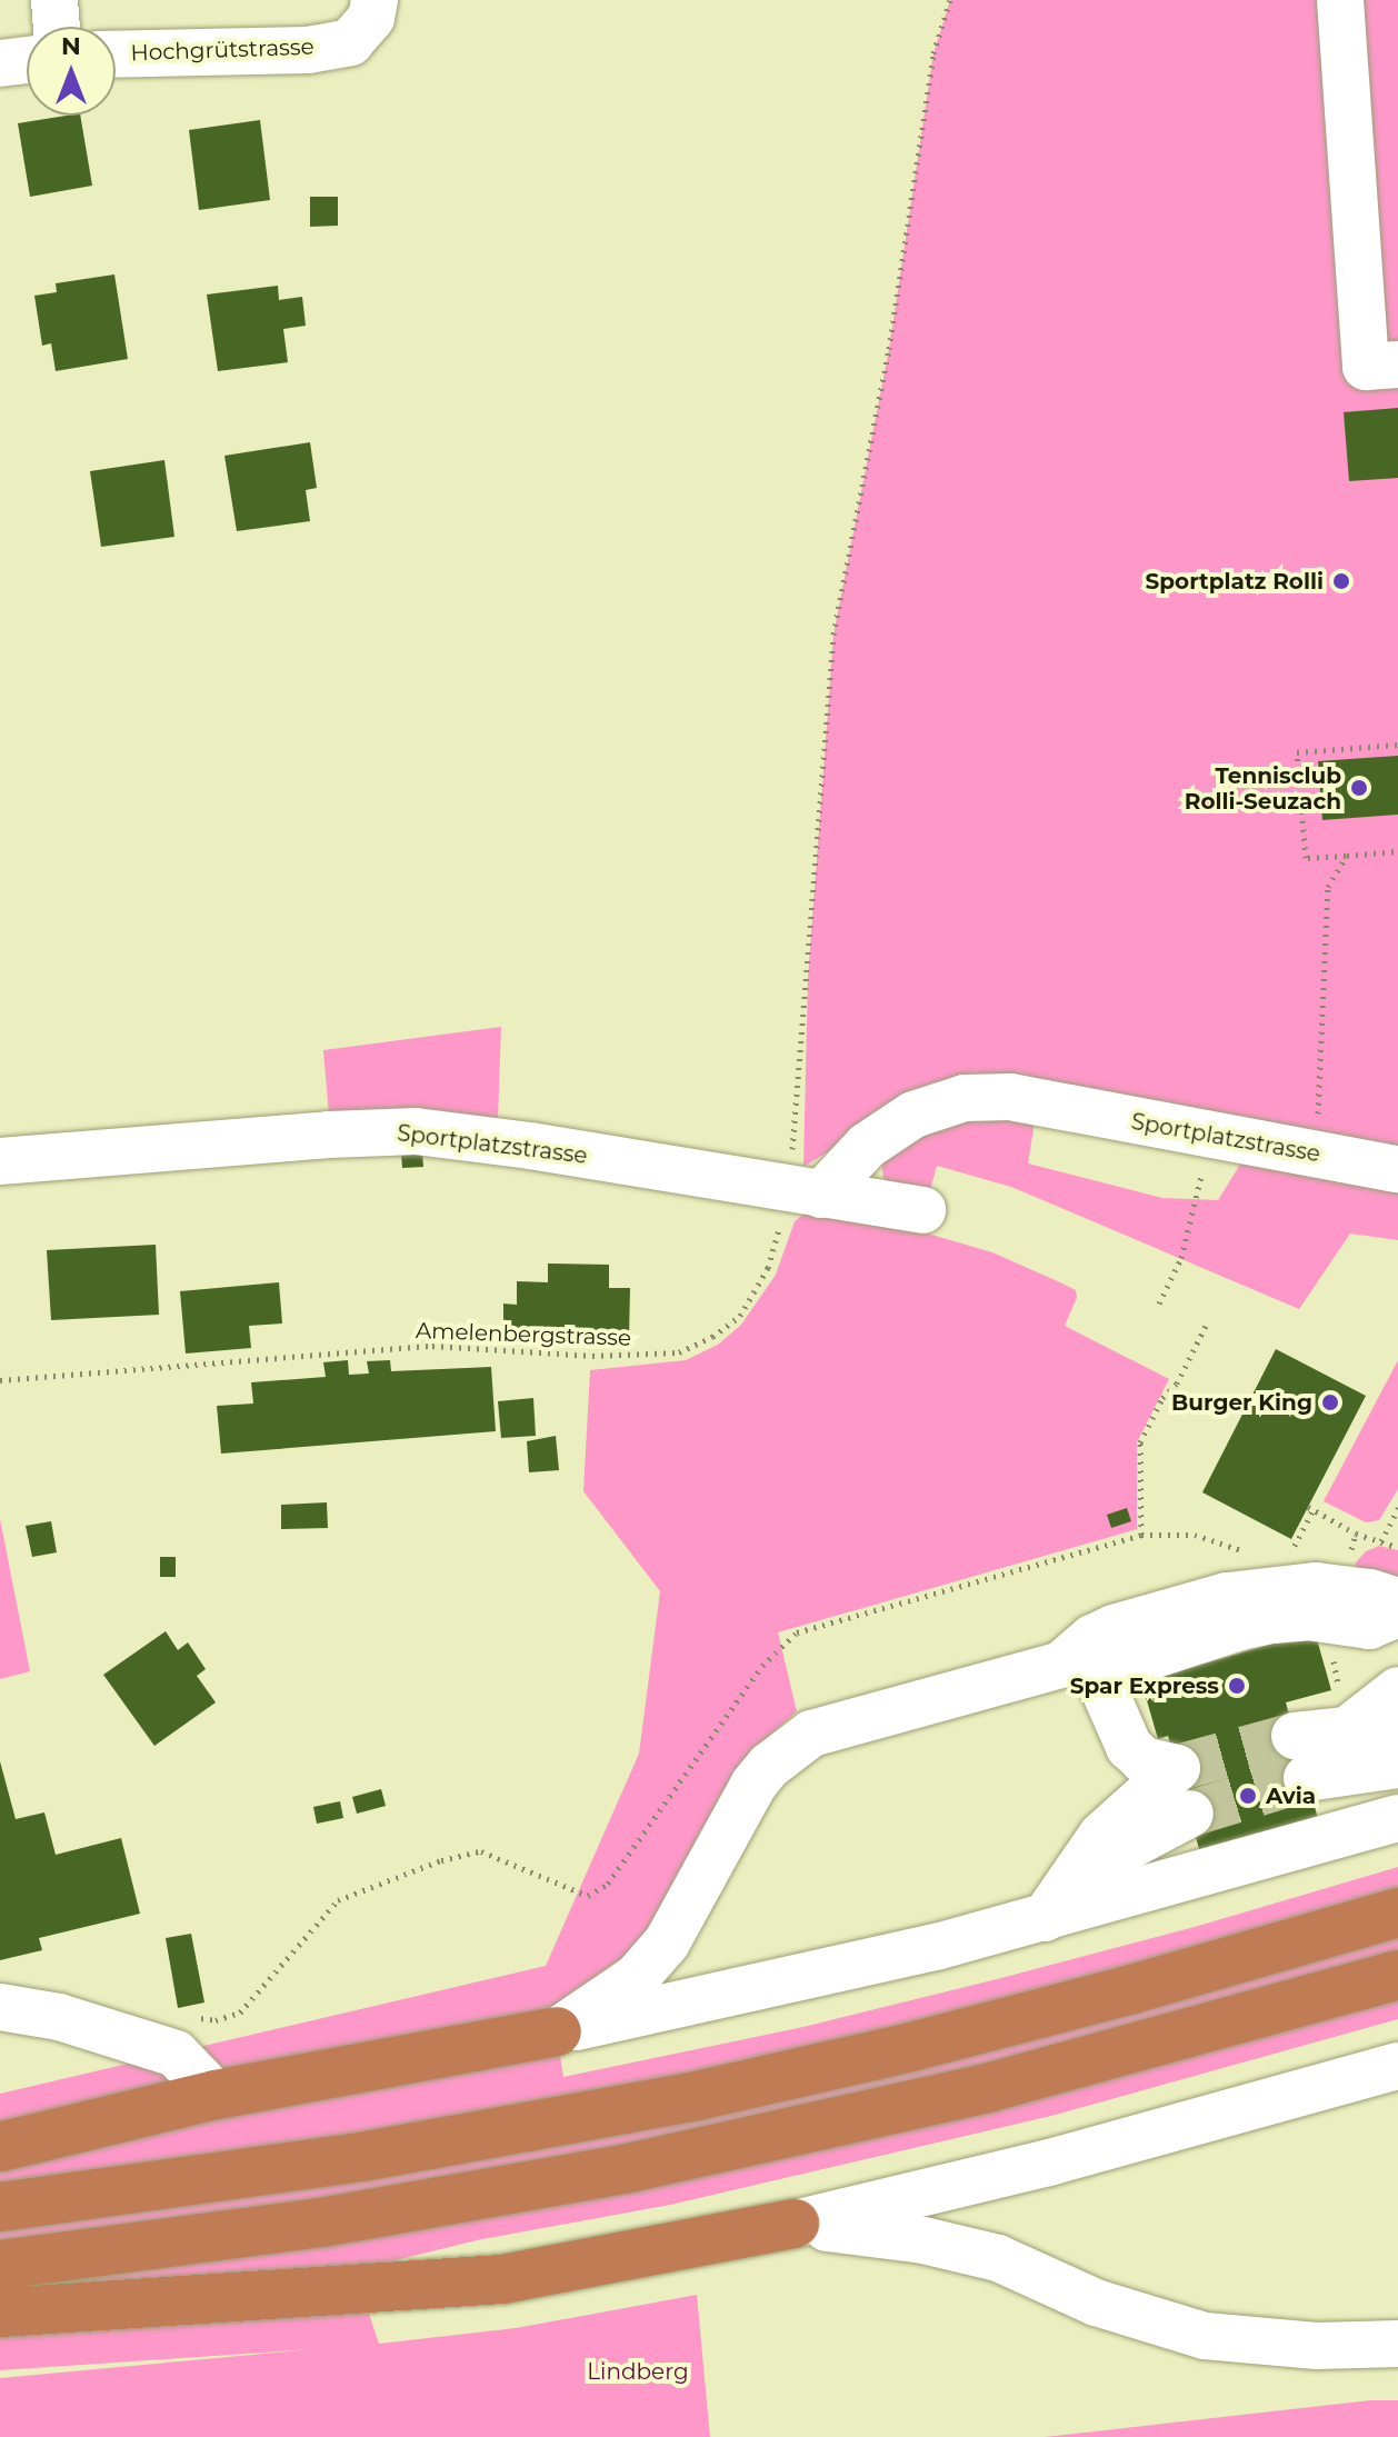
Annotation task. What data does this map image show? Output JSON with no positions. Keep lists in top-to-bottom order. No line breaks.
{"streets":{"street":["Hochgrütstrasse","Sportplatzstrasse"],"path":["Amelenbergstrasse"]},"crossings":[["Sportplatzstrasse","Amelenbergstrasse"]],"parks":["Lindberg"],"places":["Sportplatz Rolli","Tennisclub Rolli-Seuzach","Burger King","Spar Express","Avia"],"north":"top"}
